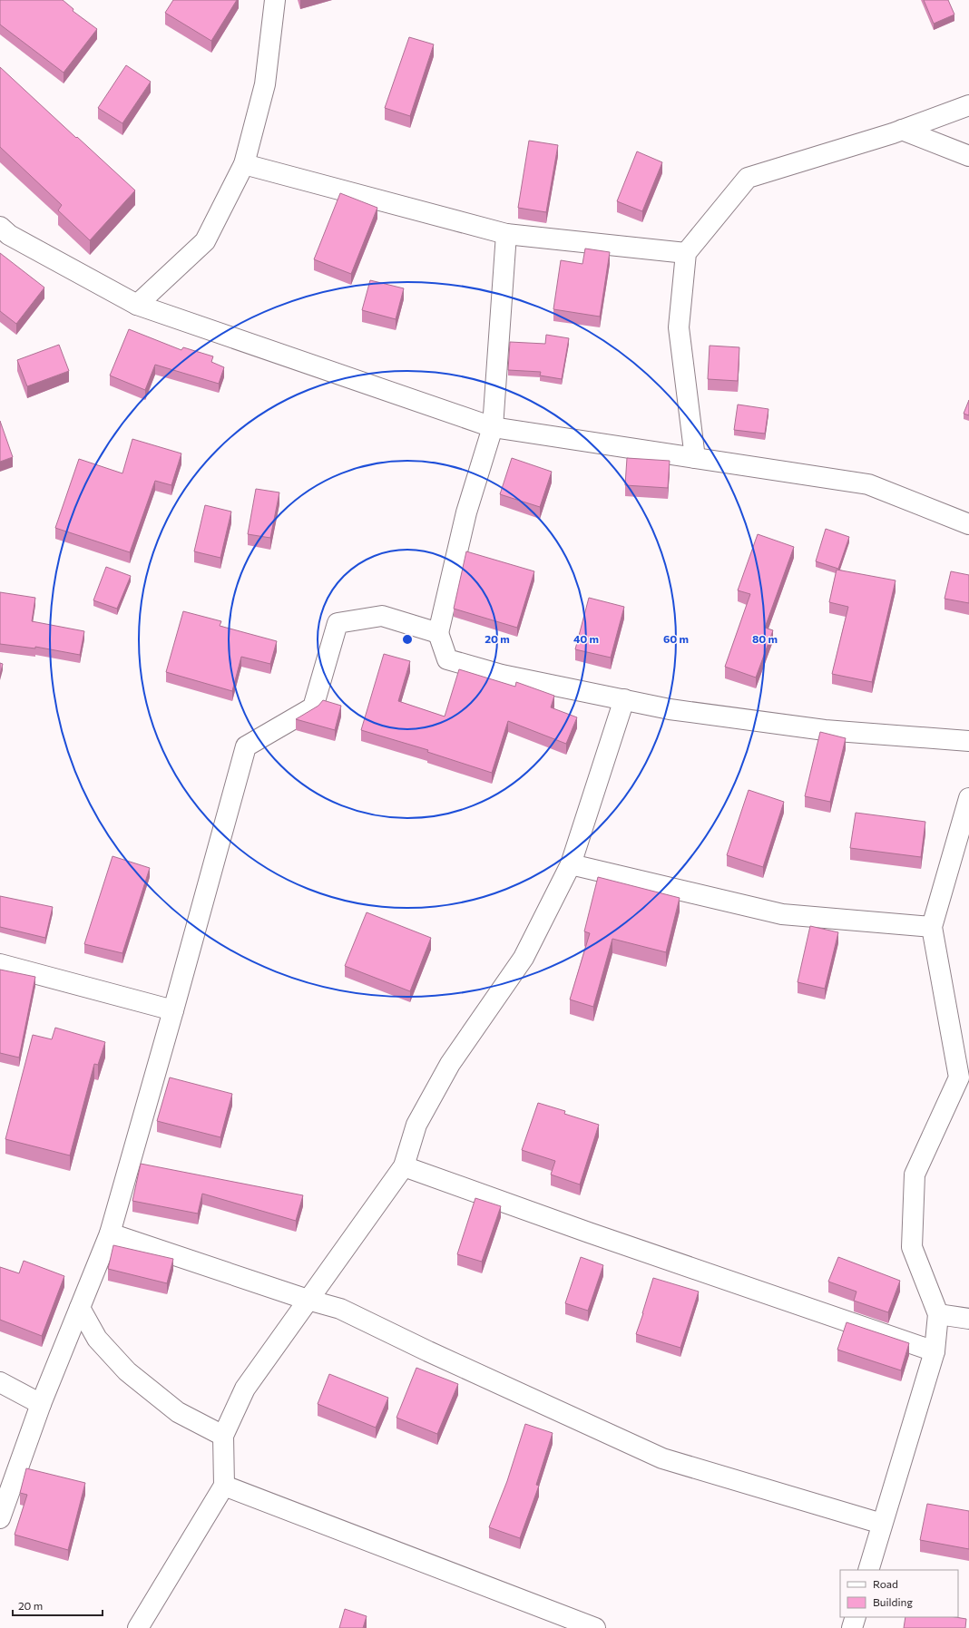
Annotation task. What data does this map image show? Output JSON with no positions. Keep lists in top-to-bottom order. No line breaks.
{"legend":["Road","Building"],"scale_bar":"20 m","rings":["20 m","40 m","60 m","80 m"]}
